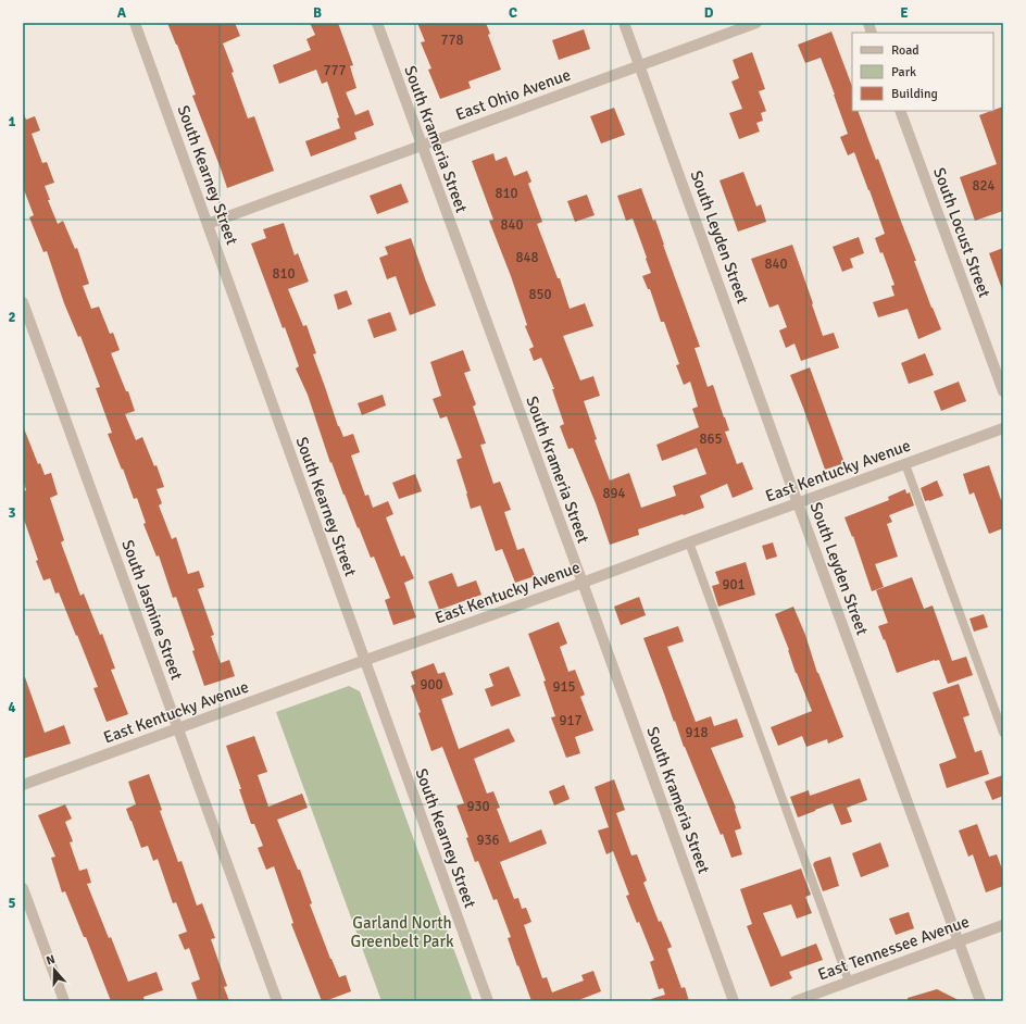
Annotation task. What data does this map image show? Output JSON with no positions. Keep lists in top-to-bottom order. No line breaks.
{"streets":{"street":["East Ohio Avenue","South Krameria Street","South Kearney Street","South Locust Street","South Leyden Street","East Kentucky Avenue","South Jasmine Street","East Tennessee Avenue"]},"crossings":[["East Ohio Avenue","South Krameria Street"],["East Ohio Avenue","South Kearney Street"],["East Ohio Avenue","South Leyden Street"],["South Krameria Street","East Kentucky Avenue"],["South Kearney Street","East Kentucky Avenue"],["South Leyden Street","East Kentucky Avenue"],["South Leyden Street","East Tennessee Avenue"],["East Kentucky Avenue","South Jasmine Street"]],"parks":["Garland North Greenbelt Park"],"house_numbers":["778","777","824","810","840","848","840","810","850","865","894","901","900","915","917","918","930","936"],"legend":["Road","Park","Building"],"north":"top","grid":{"columns":["A","B","C","D","E"],"rows":["1","2","3","4","5"]}}
